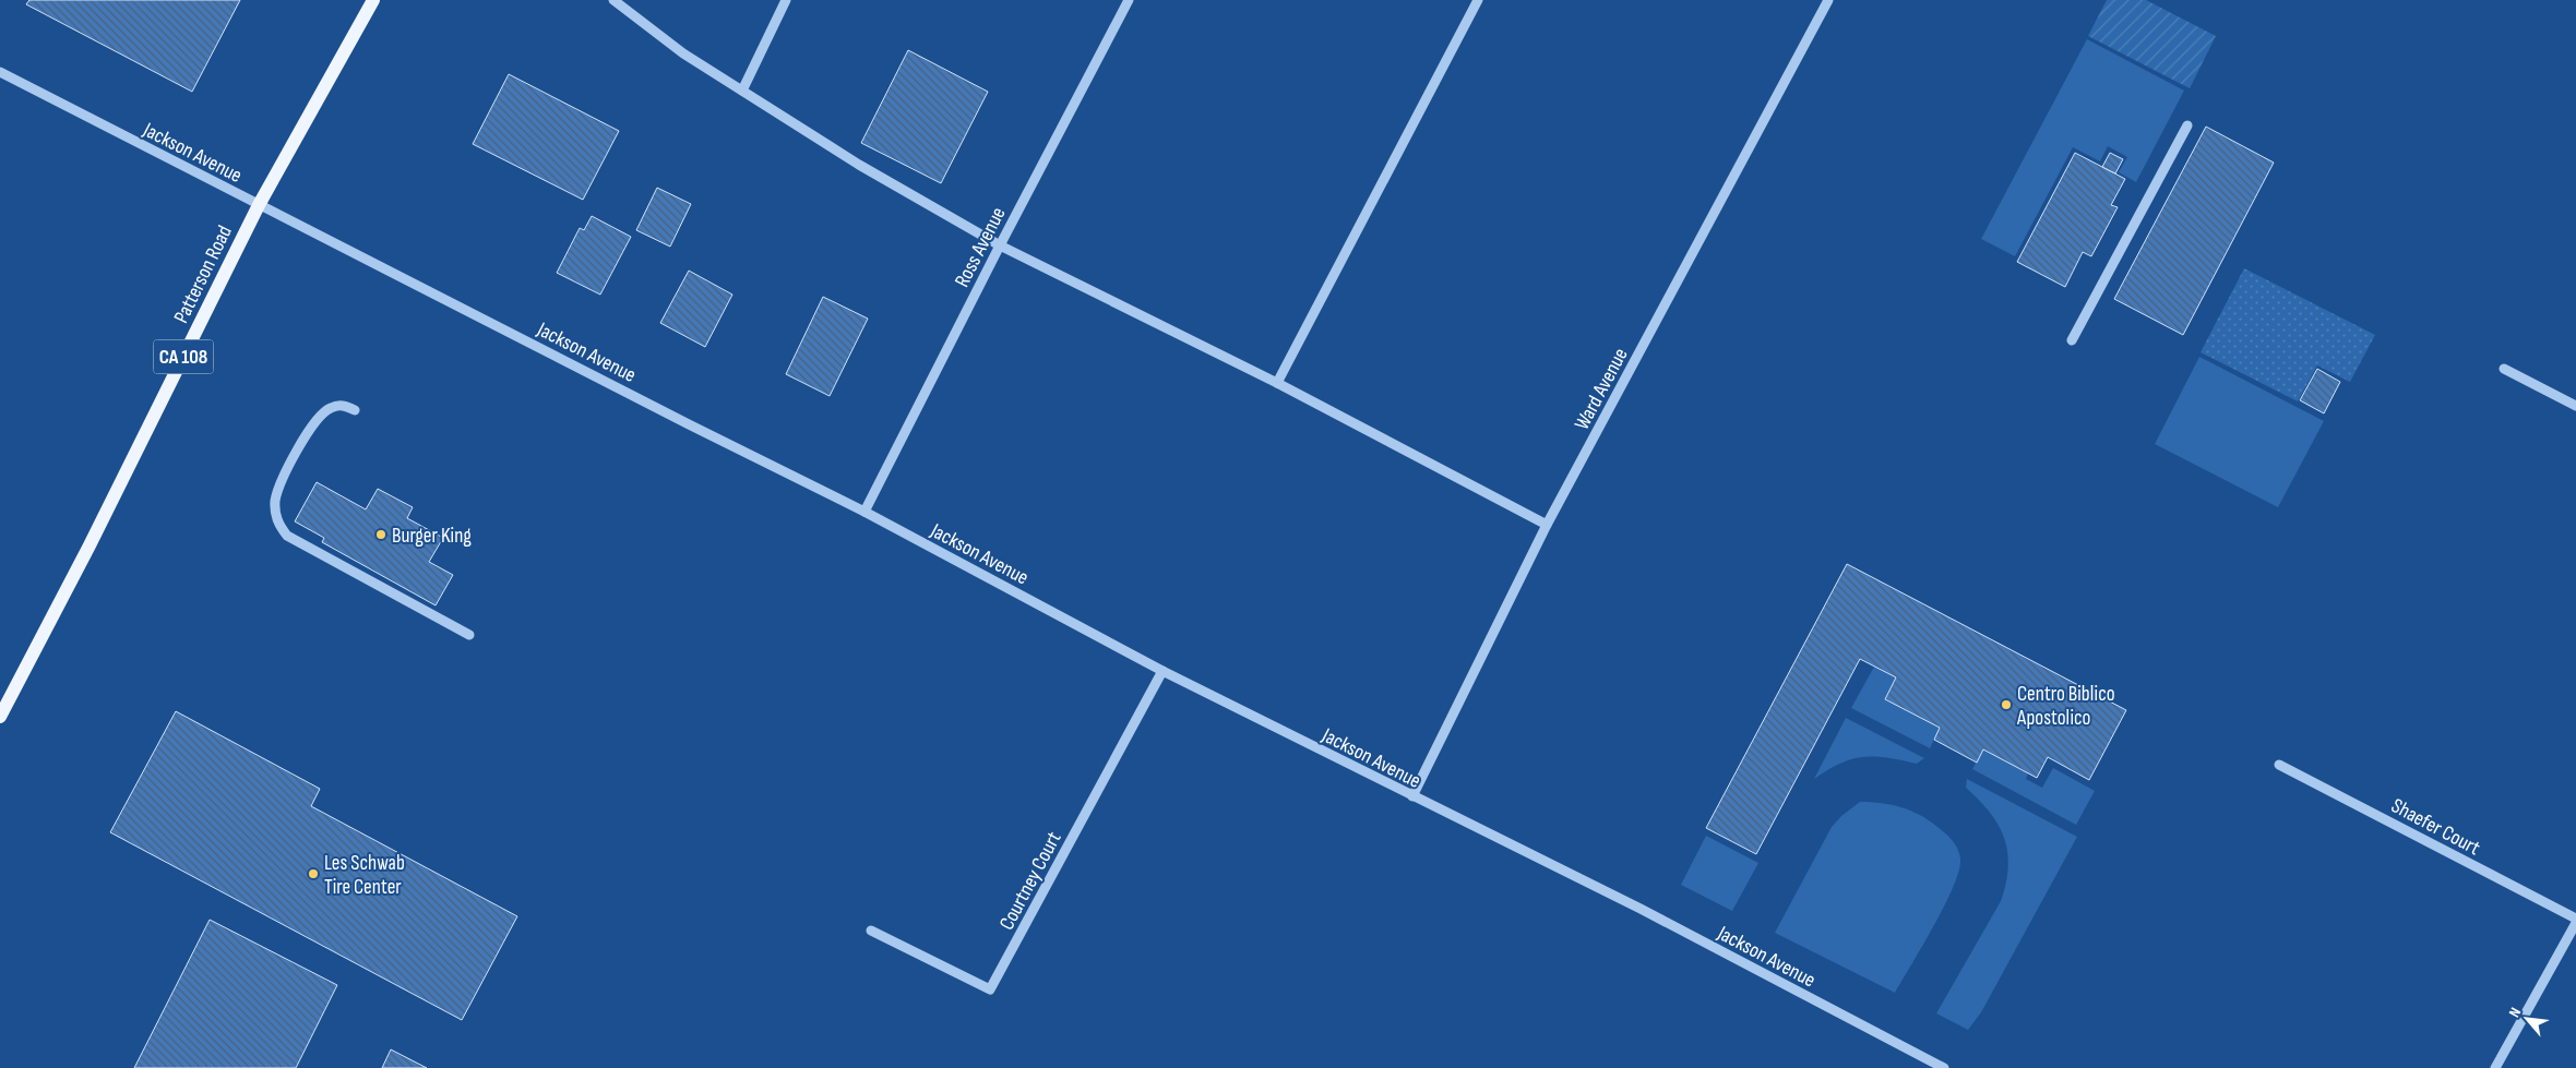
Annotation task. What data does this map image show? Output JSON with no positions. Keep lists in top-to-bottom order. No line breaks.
{"streets":{"main road":["Patterson Road","CA 108"],"street":["Jackson Avenue","Ross Avenue","Ward Avenue","Shaefer Court","Courtney Court"]},"crossings":[["Jackson Avenue","Ross Avenue"],["Jackson Avenue","Patterson Road"],["Jackson Avenue","Ward Avenue"],["Jackson Avenue","Courtney Court"]],"places":["Burger King","Centro Biblico Apostolico","Les Schwab Tire Center"],"north":"top left"}
